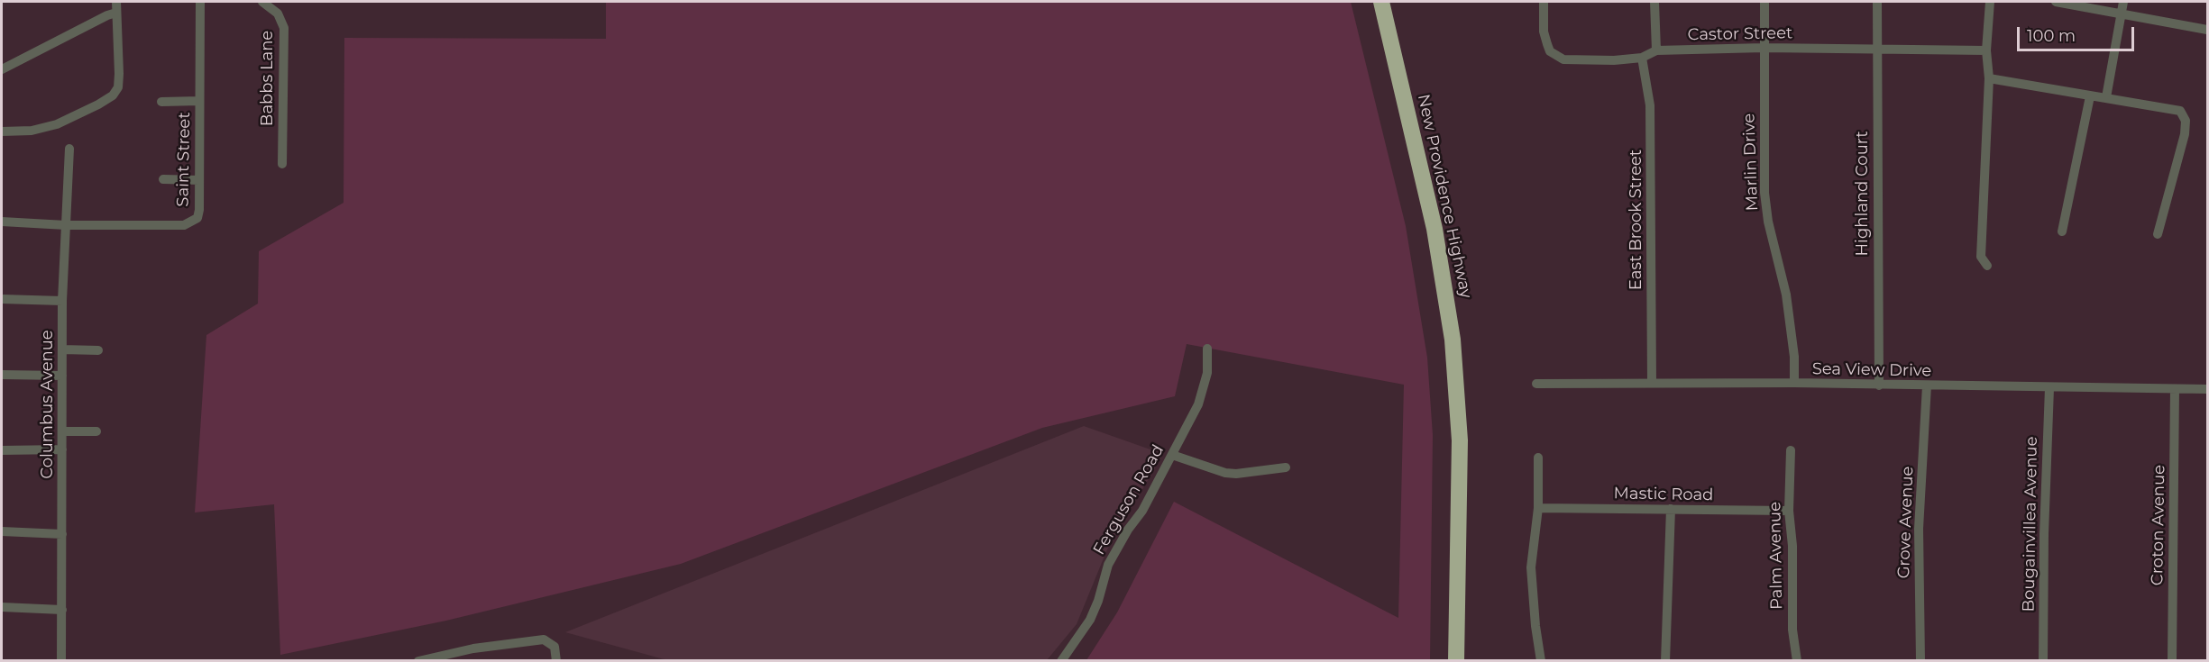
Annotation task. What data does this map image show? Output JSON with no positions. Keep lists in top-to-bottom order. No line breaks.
{"streets":{"highway":["New Providence Highway"],"street":["Castor Street","Babbs Lane","Saint Street","Marlin Drive","Highland Court","East Brook Street","Sea View Drive","Columbus Avenue","Mastic Road","Ferguson Road","Grove Avenue","Bougainvillea Avenue","Croton Avenue","Palm Avenue"]},"crossings":[["Castor Street","Marlin Drive"],["Castor Street","Highland Court"],["Castor Street","East Brook Street"],["Saint Street","Columbus Avenue"],["Marlin Drive","Sea View Drive"],["Highland Court","Sea View Drive"],["East Brook Street","Sea View Drive"],["Sea View Drive","Grove Avenue"],["Sea View Drive","Bougainvillea Avenue"],["Sea View Drive","Croton Avenue"],["Mastic Road","Palm Avenue"]],"scale_bar":"100 m"}
